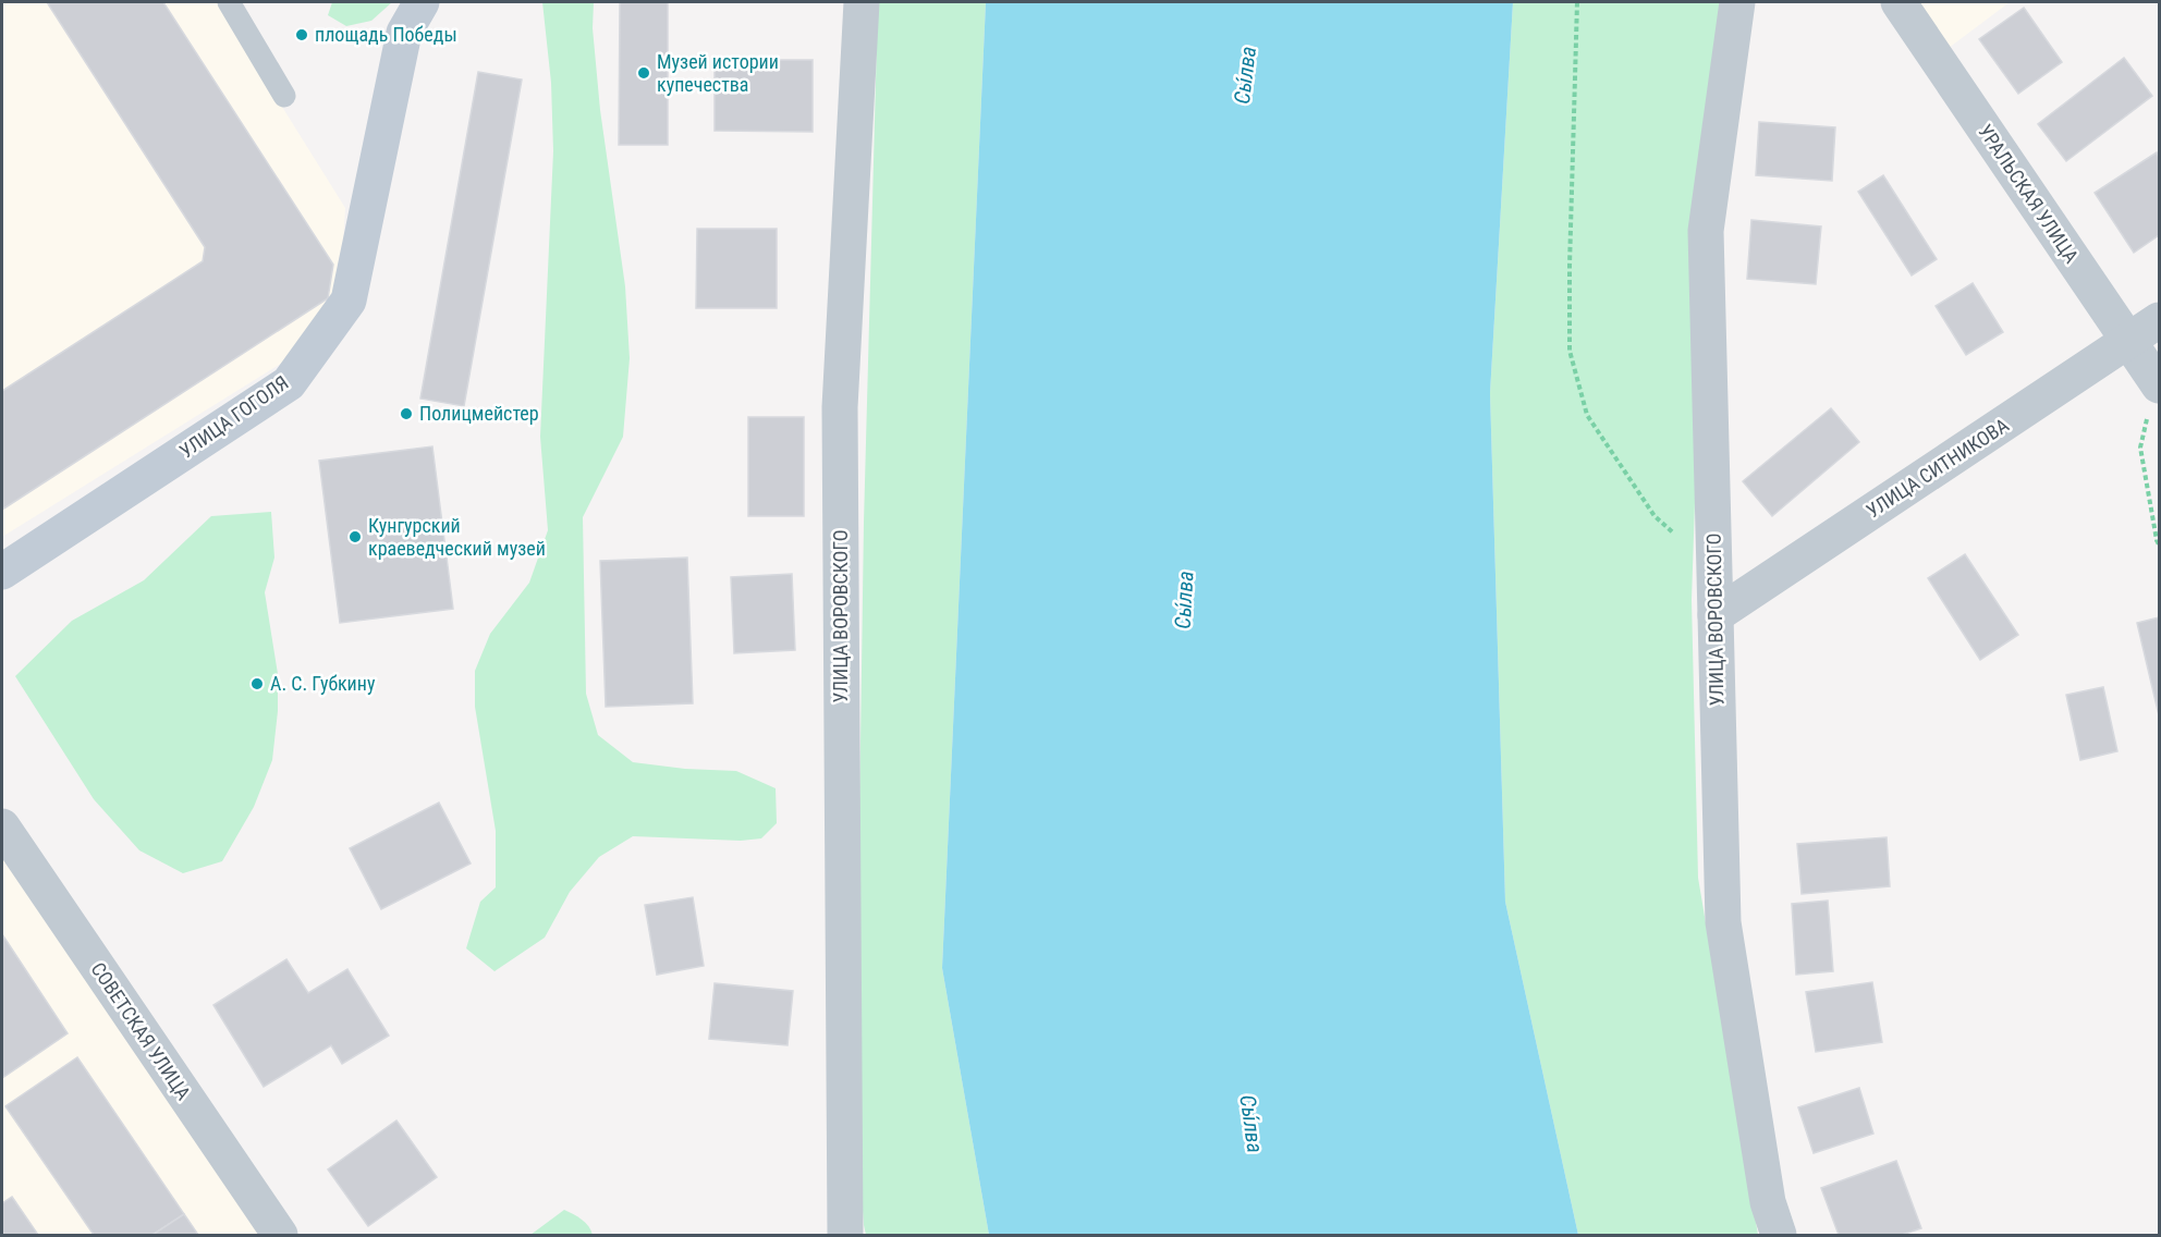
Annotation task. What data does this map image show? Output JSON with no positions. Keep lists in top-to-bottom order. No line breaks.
{"streets":{"street":["УРАЛЬСКАЯ УЛИЦА","УЛИЦА ГОГОЛЯ","УЛИЦА СИТНИКОВА","УЛИЦА ВОРОВСКОГО","СОВЕТСКАЯ УЛИЦА"]},"crossings":[["УРАЛЬСКАЯ УЛИЦА","УЛИЦА СИТНИКОВА"],["УЛИЦА СИТНИКОВА","УЛИЦА ВОРОВСКОГО"]],"water":["Сы́лва"],"places":["площадь Победы","Музей истории купечества","Полицмейстер","Кунгурский краеведческий музей","А. С. Губкину"]}
